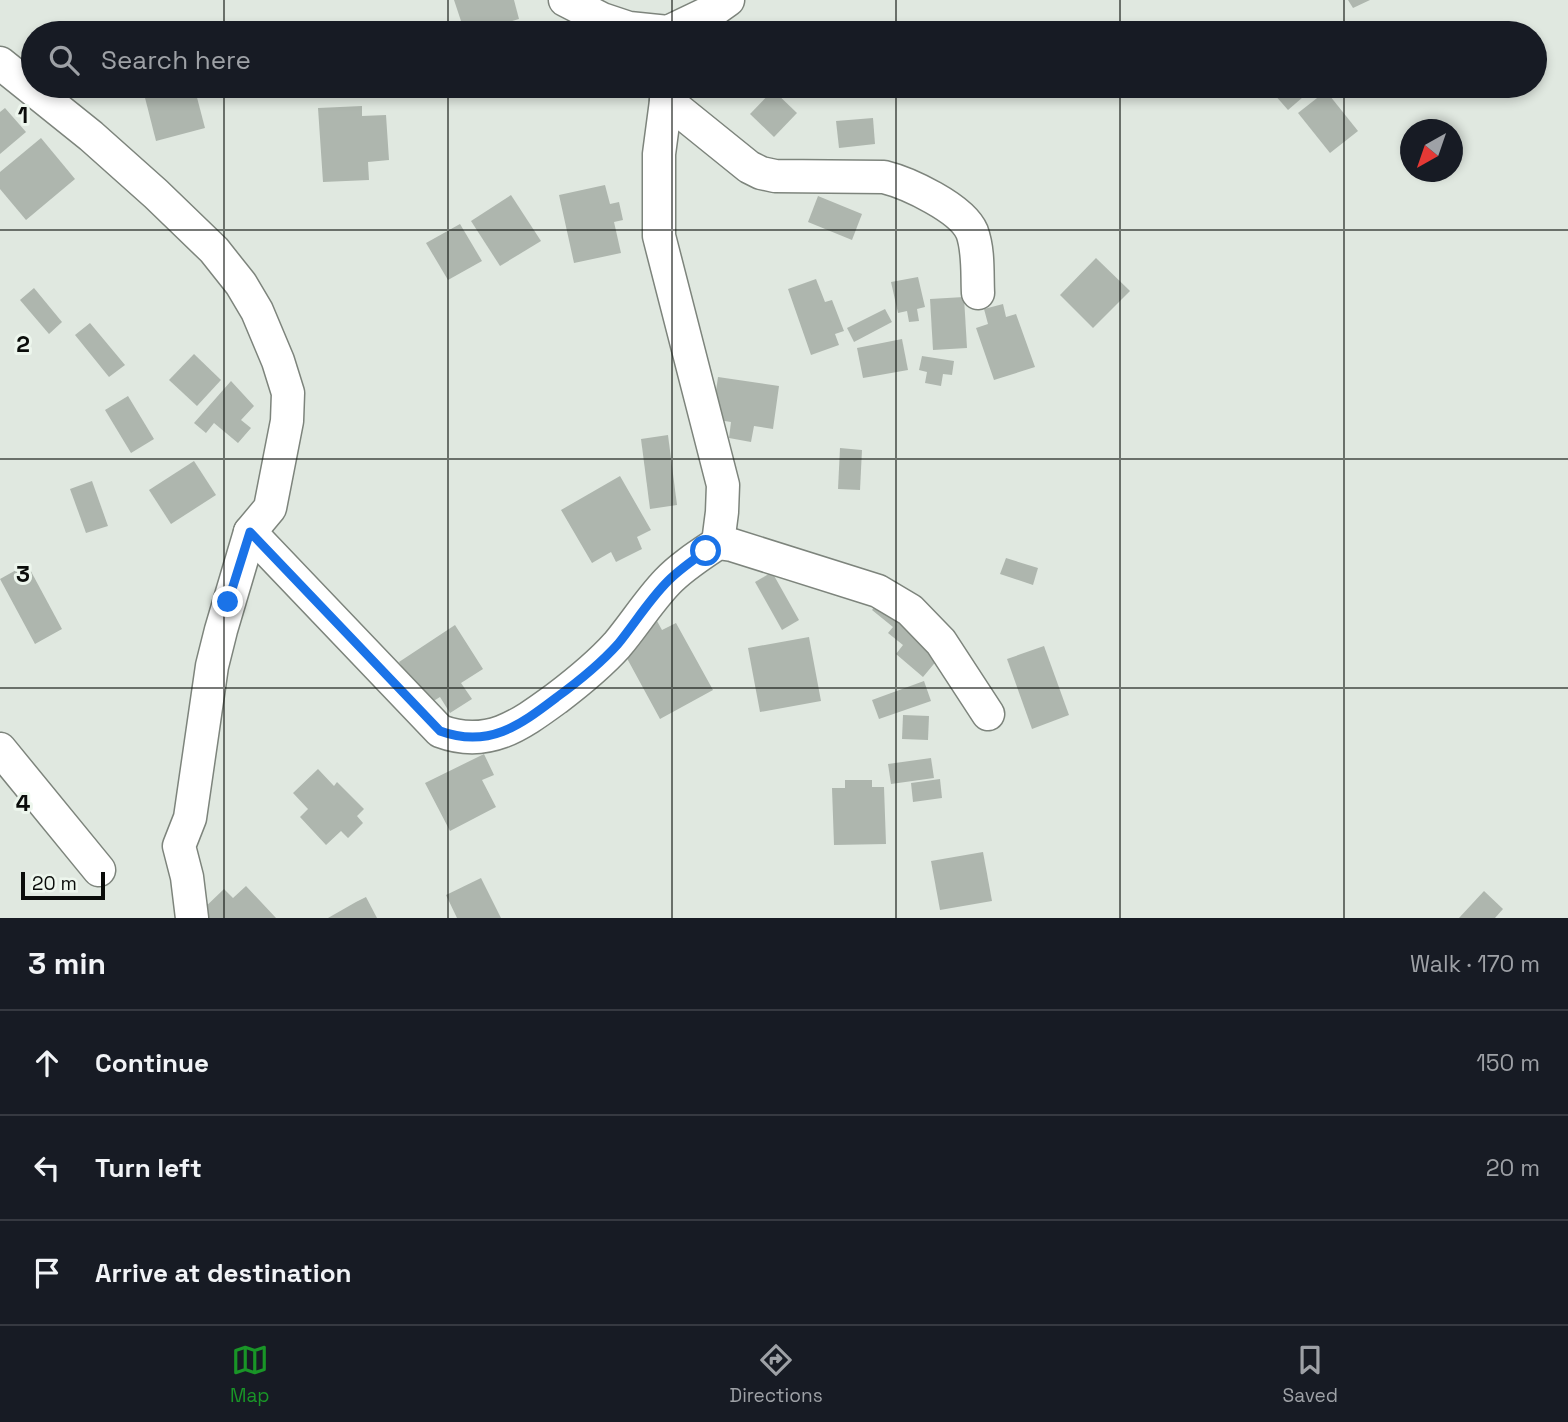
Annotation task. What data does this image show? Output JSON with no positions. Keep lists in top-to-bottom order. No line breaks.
{"scale_bar":"20 m","north":"bottom left","page":{"search":"Search here","scale":"20 m","heading":["3 min","Walk · 170 m"],"list":[["Continue","150 m"],["Turn left","20 m"],"Arrive at destination"],"nav":["Map","Directions","Saved"]},"grid":{"rows":["1","2","3","4"]}}
